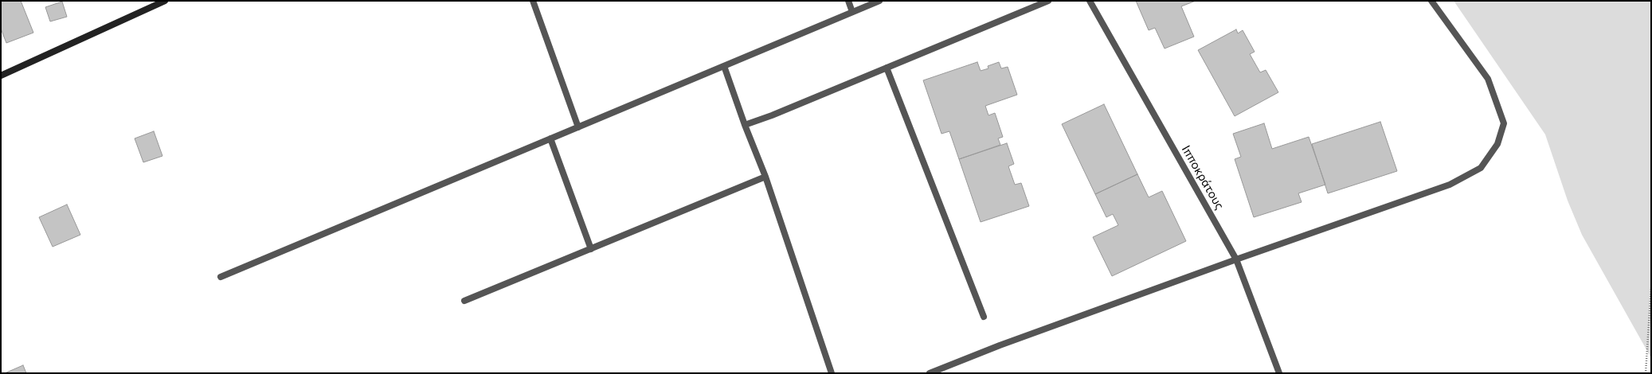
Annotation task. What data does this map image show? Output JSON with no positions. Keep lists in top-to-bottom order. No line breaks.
{"streets":{"street":["Ιπποκράτους"]}}
